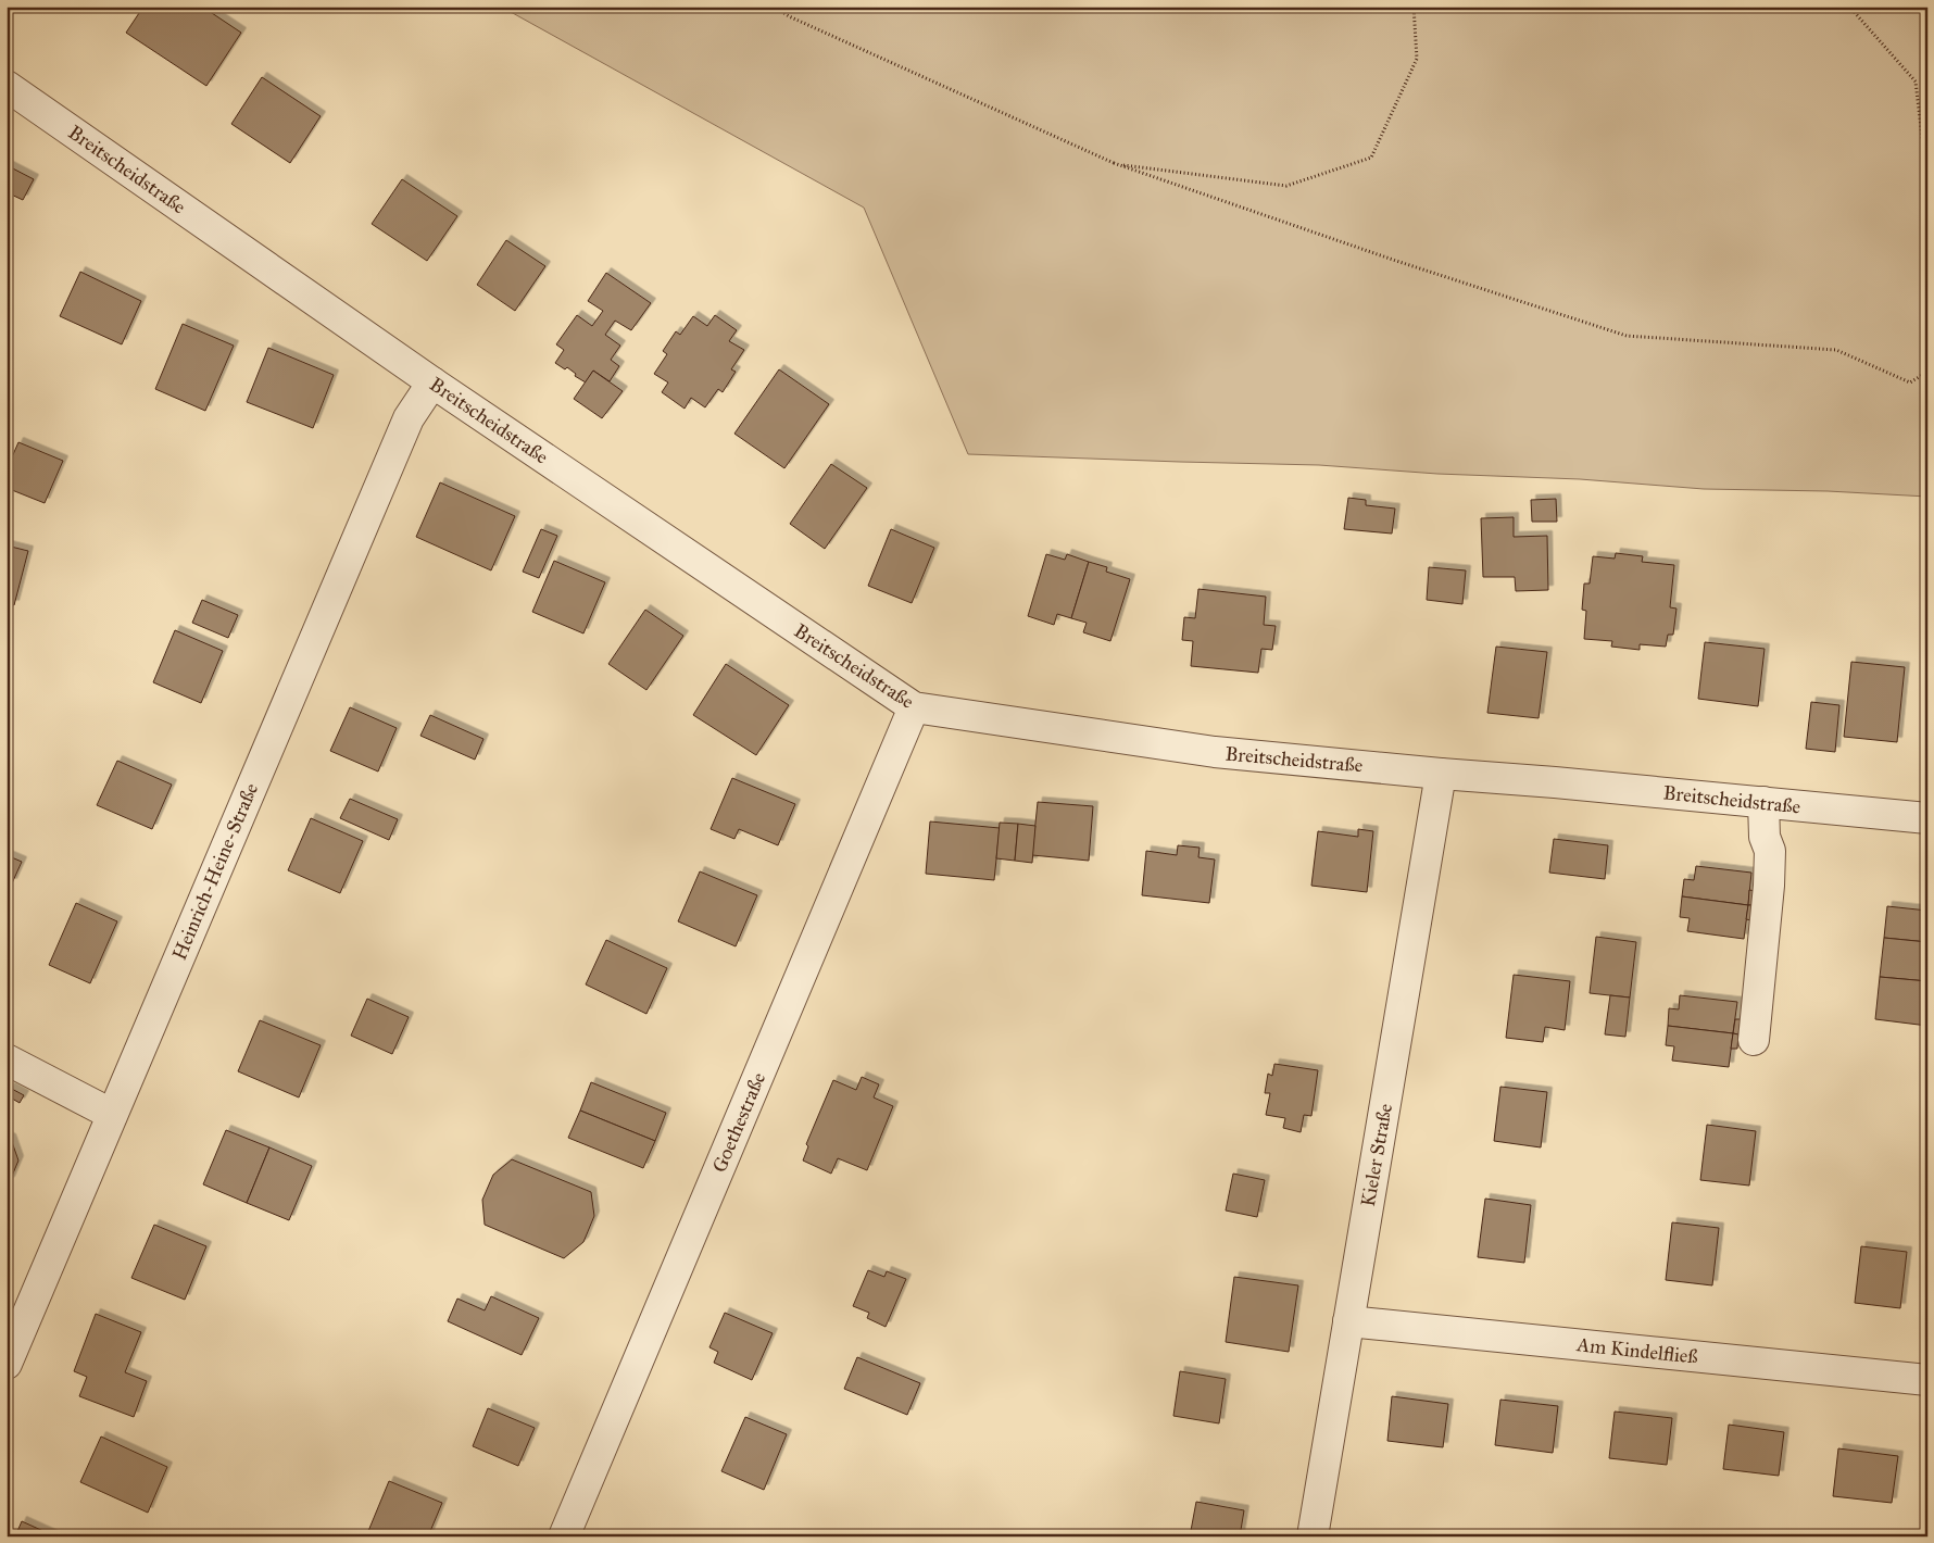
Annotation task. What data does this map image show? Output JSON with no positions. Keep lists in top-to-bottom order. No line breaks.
{"streets":{"street":["Breitscheidstraße","Heinrich-Heine-Straße","Goethestraße","Kieler Straße","Am Kindelfließ"]},"crossings":[["Breitscheidstraße","Heinrich-Heine-Straße"],["Breitscheidstraße","Goethestraße"],["Breitscheidstraße","Kieler Straße"],["Kieler Straße","Am Kindelfließ"]]}
